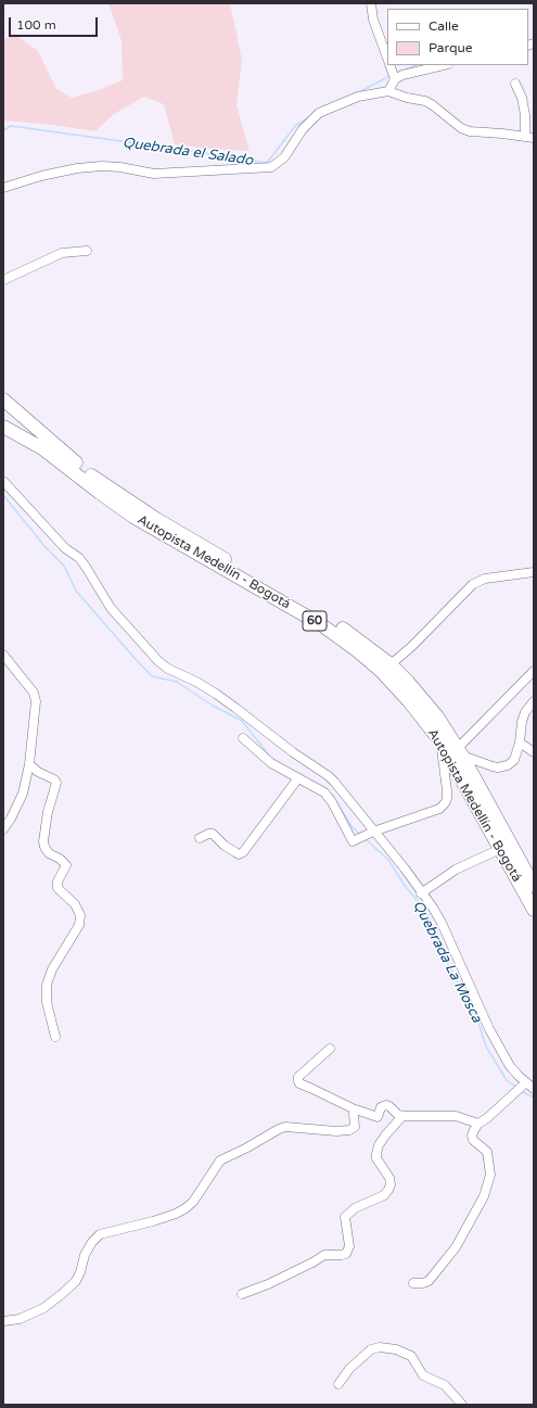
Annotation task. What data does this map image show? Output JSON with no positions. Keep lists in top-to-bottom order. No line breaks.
{"streets":{"highway":["Autopista Medellín - Bogotá","60"]},"water":["Quebrada el Salado","Quebrada La Mosca"],"legend":["Calle","Parque"],"scale_bar":"100 m"}
